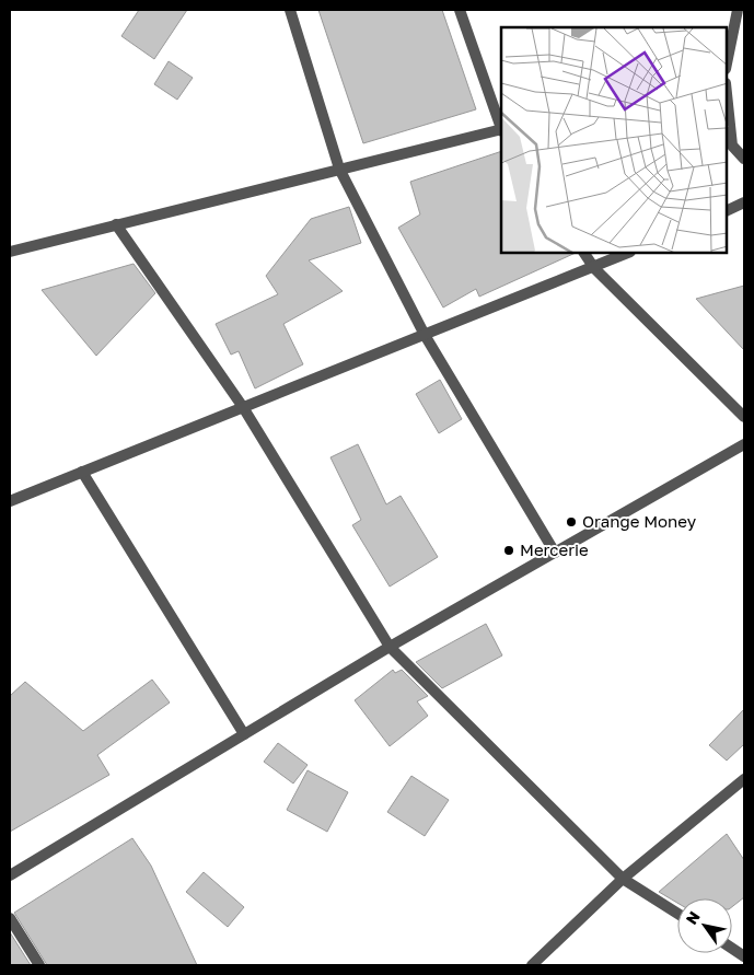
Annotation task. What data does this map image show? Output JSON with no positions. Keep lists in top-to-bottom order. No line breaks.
{"places":["Orange Money","Mercerie"],"north":"top left"}
